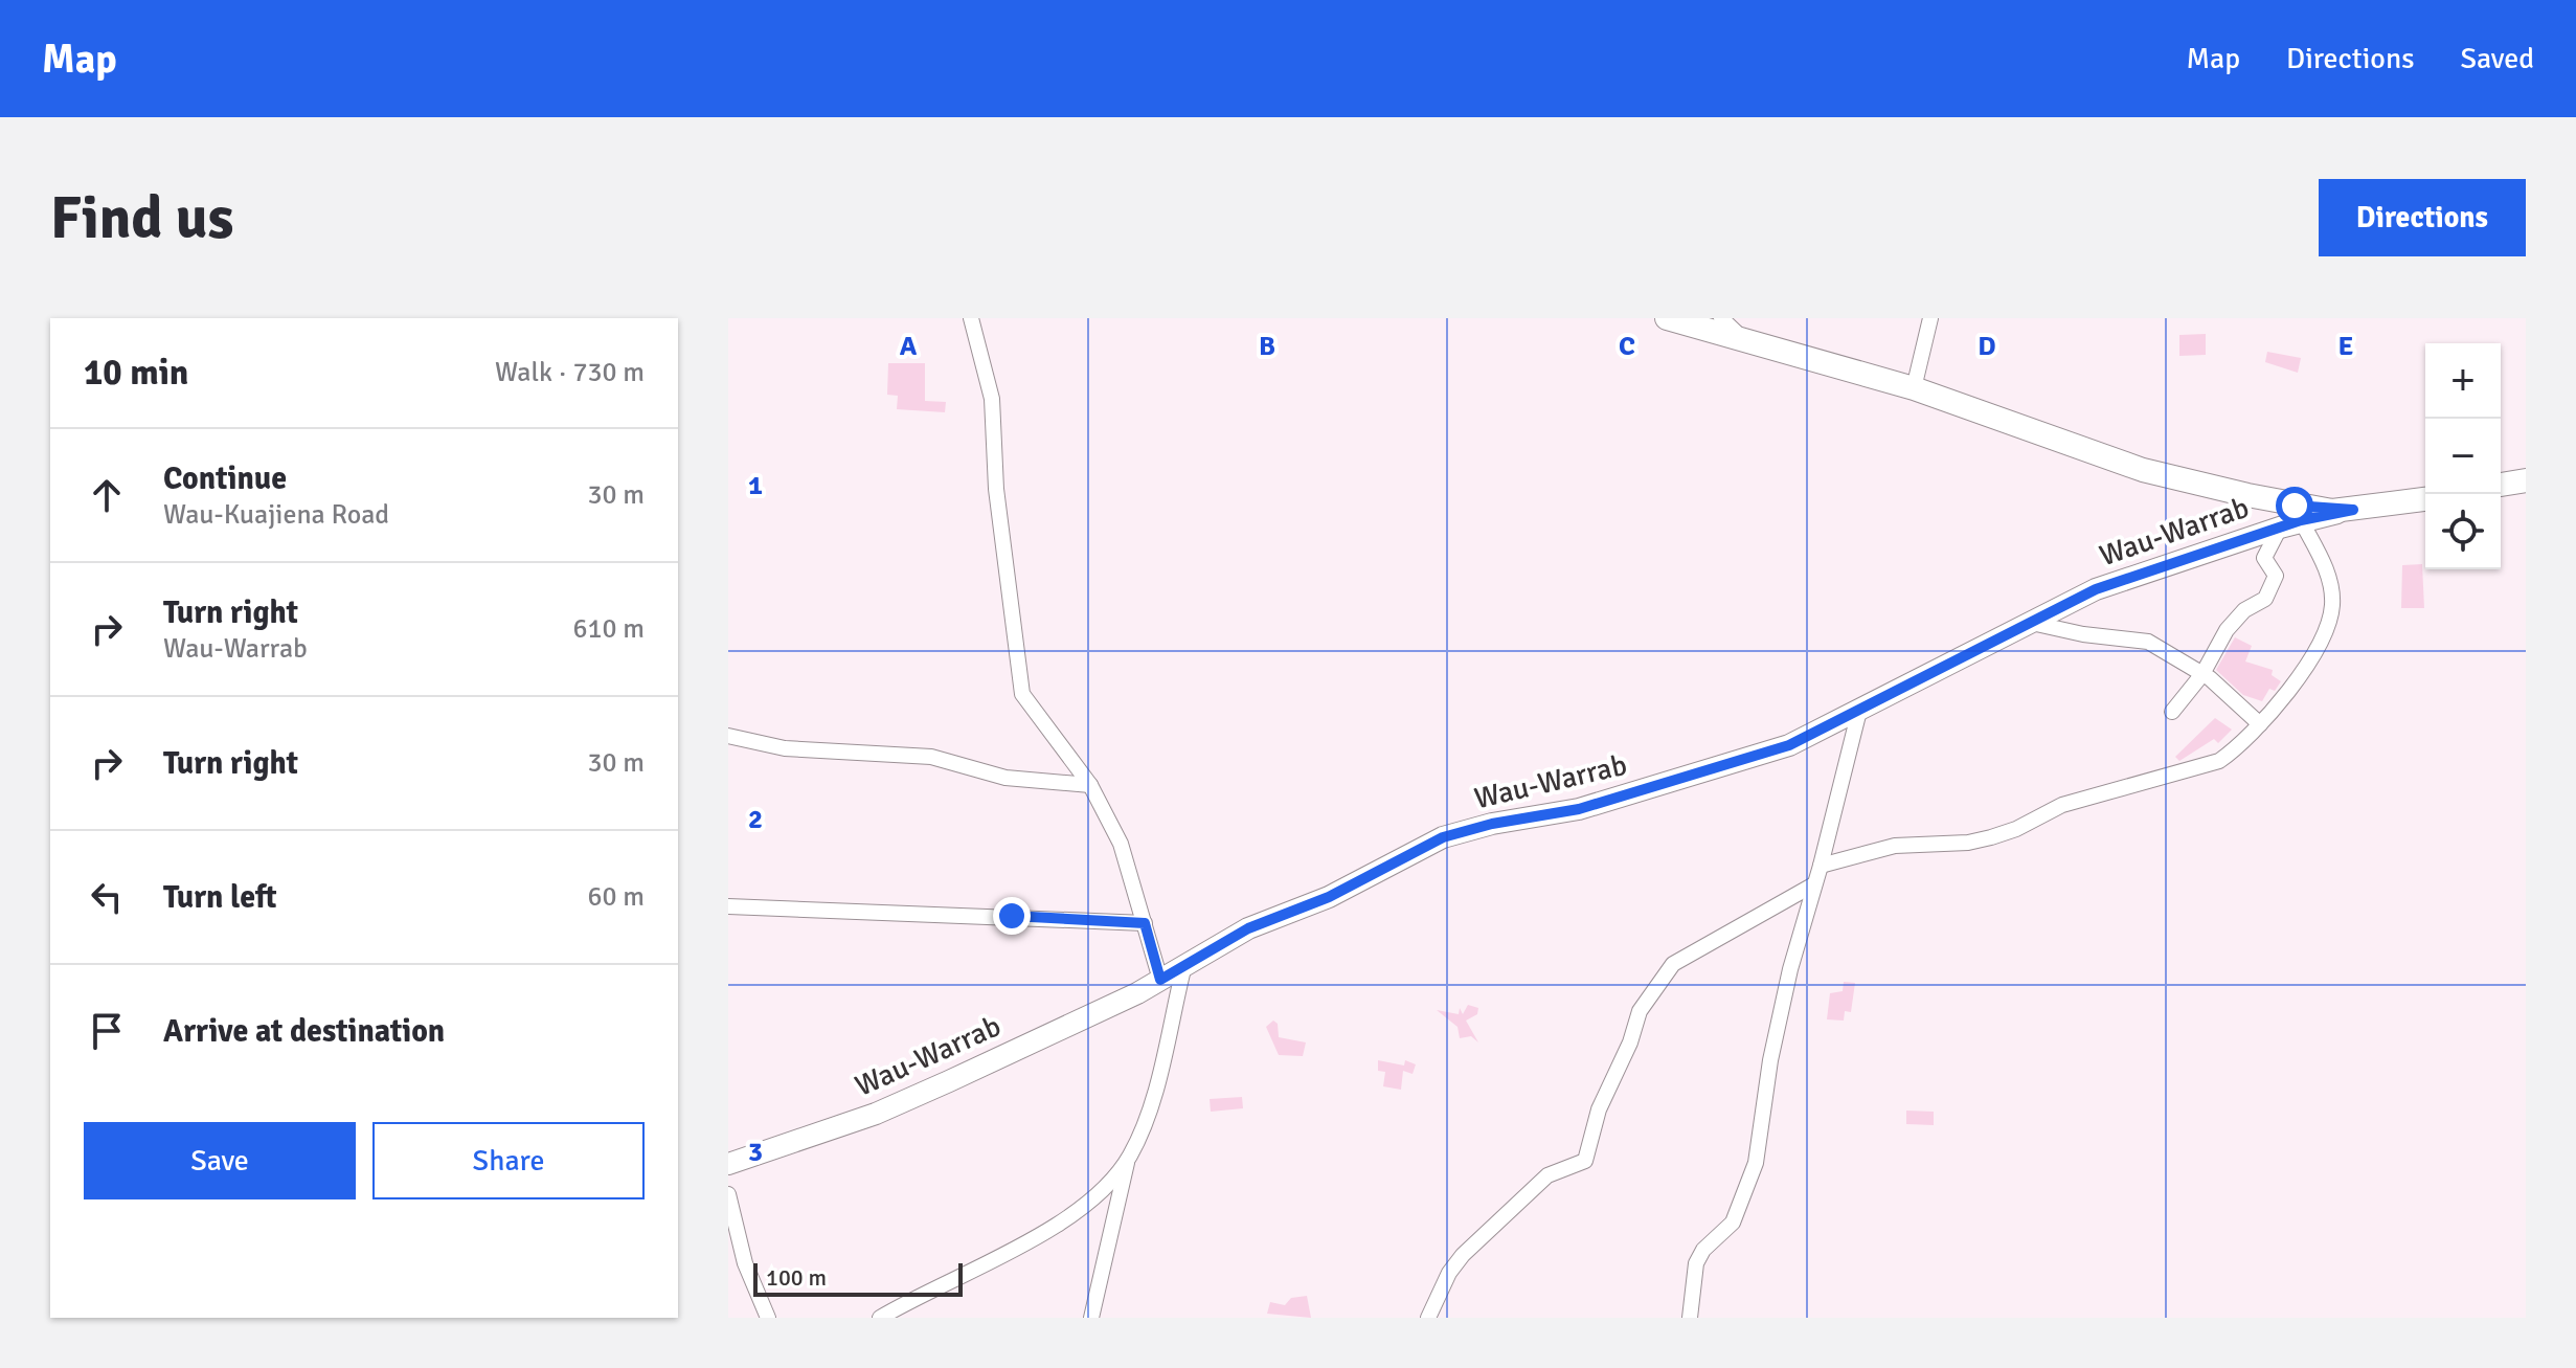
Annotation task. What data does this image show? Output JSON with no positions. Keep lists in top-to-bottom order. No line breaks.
{"streets":{"main road":["Wau-Warrab"]},"scale_bar":"100 m","page":{"header":"Map","nav":["Map","Directions","Saved"],"buttons":["Directions",["Save","Share"]],"title":"Find us","heading":["10 min","Walk · 730 m"],"map_buttons":["+","−"],"list":[["Continue","Wau-Kuajiena Road","30 m"],["Turn right","Wau-Warrab","610 m"],["Turn right","30 m"],["Turn left","60 m"],"Arrive at destination"],"scale":"100 m"},"grid":{"columns":["A","B","C","D","E"],"rows":["1","2","3"]}}
